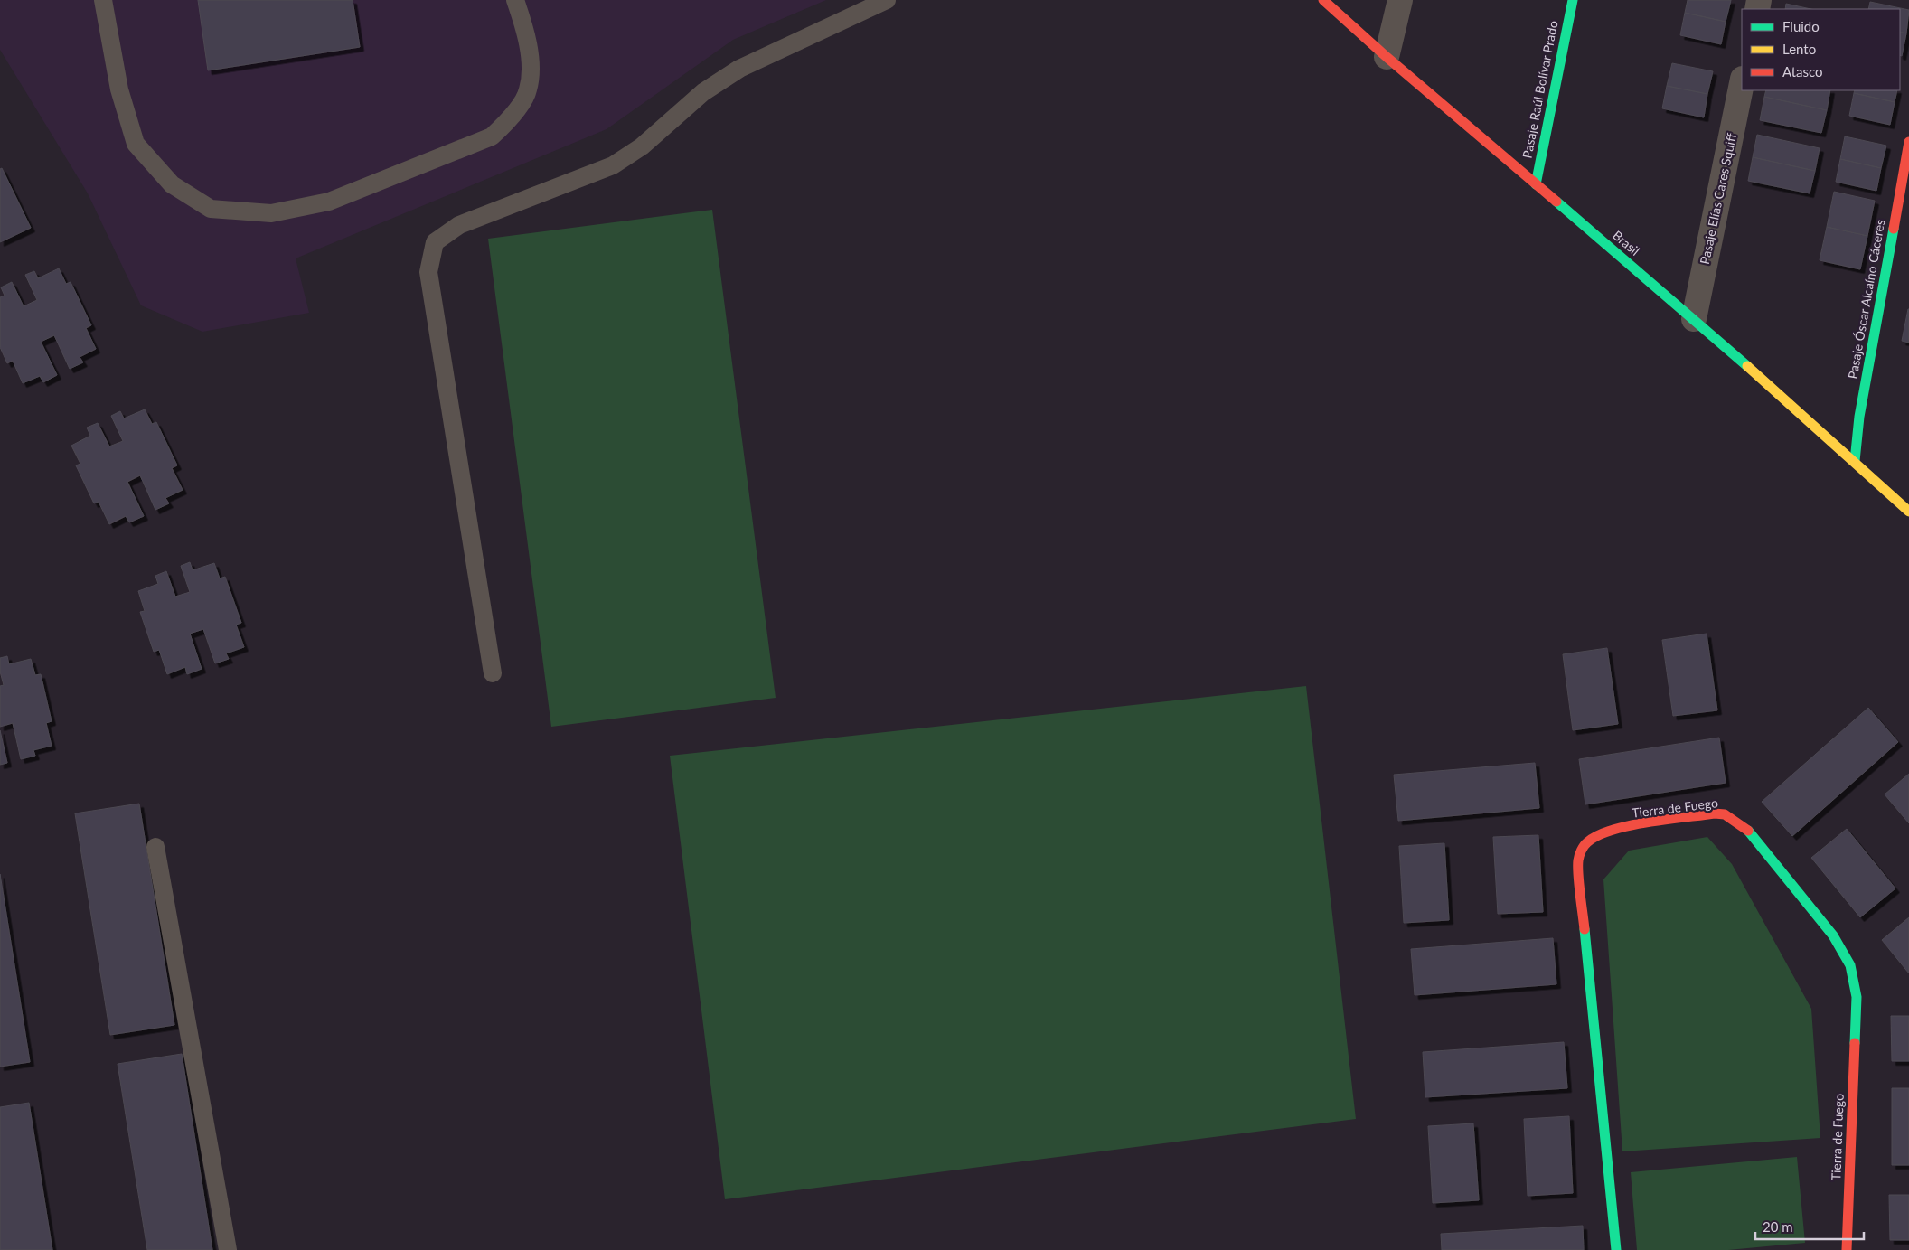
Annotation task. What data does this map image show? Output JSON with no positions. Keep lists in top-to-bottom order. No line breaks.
{"streets":{"street":["Pasaje Raúl Bolívar Prado","Pasaje Elías Cares Squiff","Brasil","Pasaje Óscar Alcaíno Cáceres","Tierra de Fuego"]},"crossings":[["Pasaje Raúl Bolívar Prado","Brasil"],["Pasaje Elías Cares Squiff","Brasil"],["Brasil","Pasaje Óscar Alcaíno Cáceres"]],"legend":["Fluido","Lento","Atasco"],"scale_bar":"20 m"}
